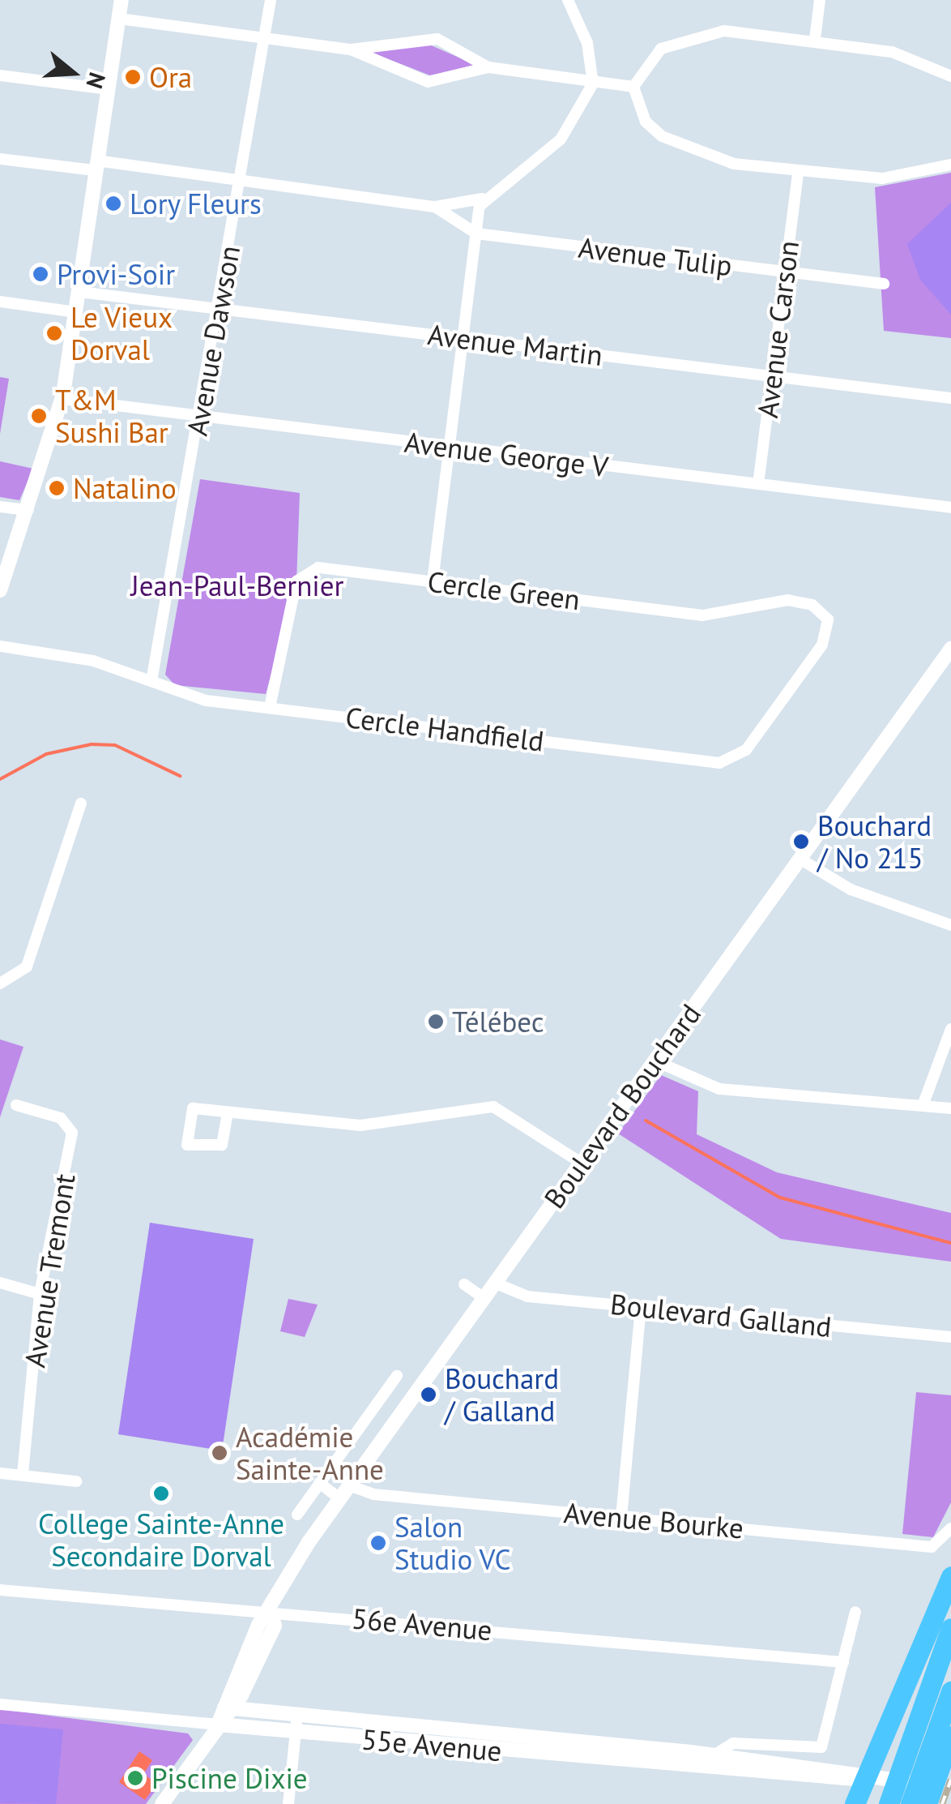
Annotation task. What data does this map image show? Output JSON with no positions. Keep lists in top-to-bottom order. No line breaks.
{"streets":{"street":["Avenue Tulip","Avenue Carson","Avenue Dawson","Avenue Martin","Avenue George V","Cercle Green","Cercle Handfield","Boulevard Bouchard","Avenue Tremont","Boulevard Galland","Avenue Bourke","56e Avenue","55e Avenue"]},"crossings":[["Avenue Tulip","Avenue Carson"],["Avenue Tulip","Avenue Dawson"],["Avenue Carson","Avenue Martin"],["Avenue Carson","Avenue George V"],["Avenue Dawson","Avenue Martin"],["Avenue Dawson","Avenue George V"],["Avenue Dawson","Cercle Handfield"],["Cercle Green","Cercle Handfield"],["Boulevard Bouchard","Boulevard Galland"],["Boulevard Bouchard","Avenue Bourke"],["Boulevard Bouchard","56e Avenue"],["Boulevard Bouchard","55e Avenue"],["56e Avenue","55e Avenue"]],"parks":["Jean-Paul-Bernier"],"places":["Ora","Lory Fleurs","Provi-Soir","Le Vieux Dorval","T&M Sushi Bar","Natalino","Bouchard / No 215","Télébec","Bouchard / Galland","Académie Sainte-Anne","College Sainte-Anne Secondaire Dorval","Salon Studio VC","Piscine Dixie"],"north":"right"}
